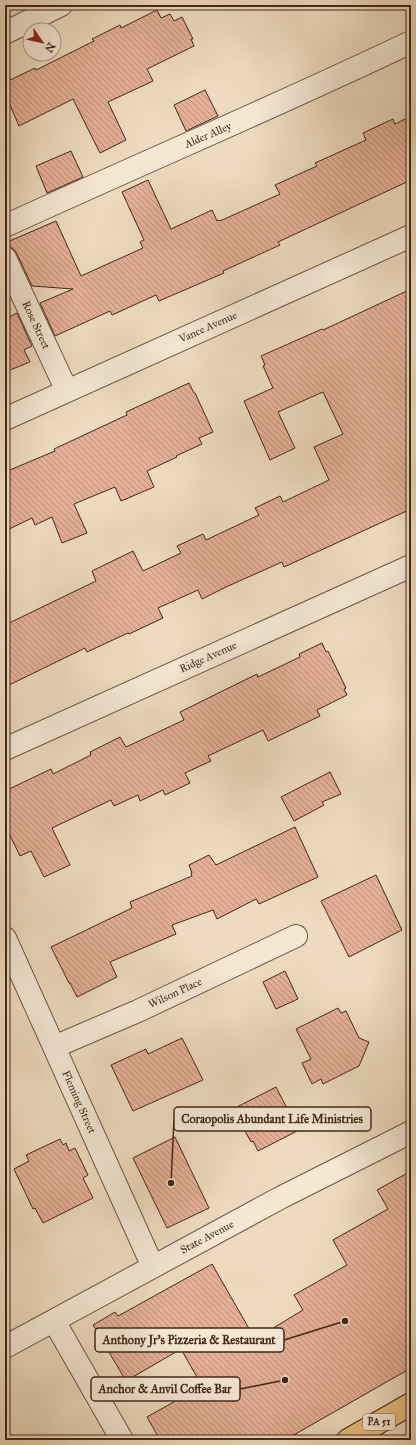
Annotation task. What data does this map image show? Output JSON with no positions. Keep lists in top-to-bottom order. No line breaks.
{"streets":{"main road":["PA 51"],"street":["Alder Alley","Rose Street","Vance Avenue","Ridge Avenue","Wilson Place","Fleming Street","State Avenue"]},"crossings":[["Rose Street","Vance Avenue"],["Wilson Place","Fleming Street"],["Fleming Street","State Avenue"]],"places":["Coraopolis Abundant Life Ministries","Anthony Jr's Pizzeria & Restaurant","Anchor & Anvil Coffee Bar"],"north":"bottom right"}
